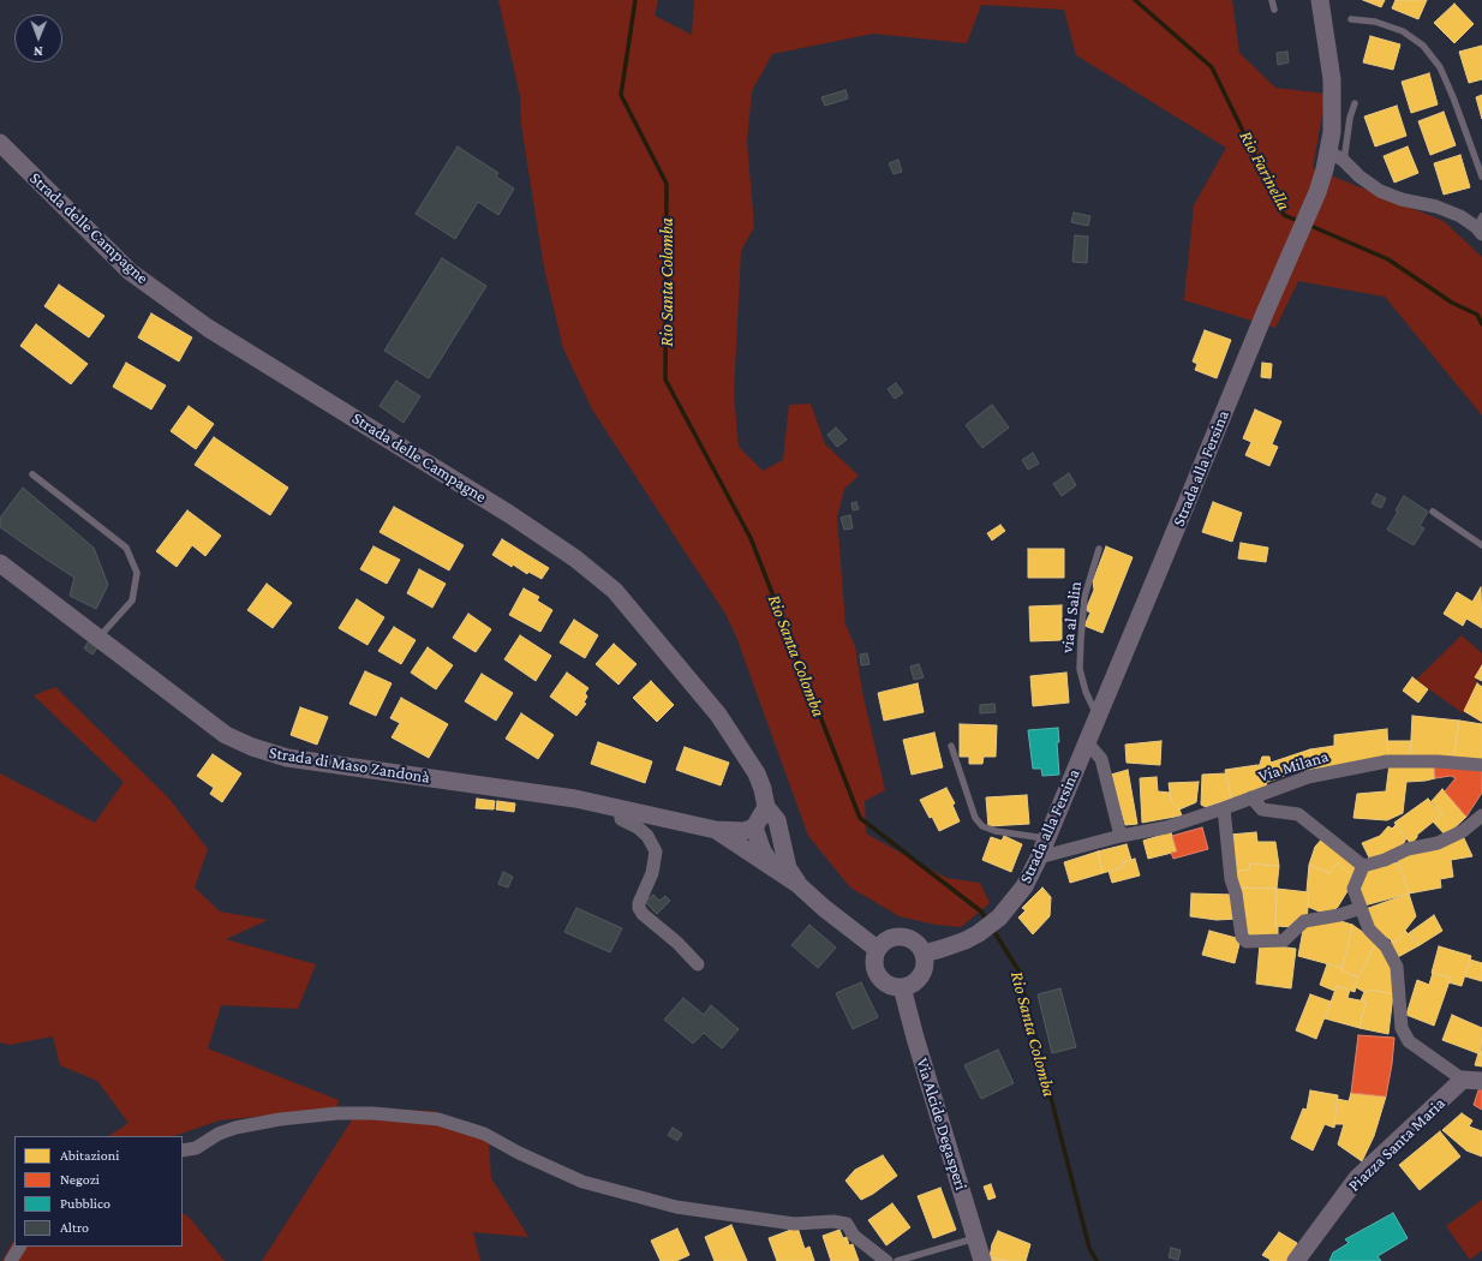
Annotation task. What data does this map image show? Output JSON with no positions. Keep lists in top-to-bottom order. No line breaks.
{"streets":{"street":["Strada delle Campagne","Strada alla Fersina","Strada di Maso Zandonà","Via Milana","Via Alcide Degasperi","Piazza Santa Maria"],"lane":["via al Salin"]},"crossings":[["Strada alla Fersina","via al Salin"],["Strada alla Fersina","Via Milana"],["Strada alla Fersina","Via Alcide Degasperi"]],"water":["Rio Farinella","Rio Santa Colomba"],"legend":["Abitazioni","Negozi","Pubblico","Altro"],"north":"bottom"}
